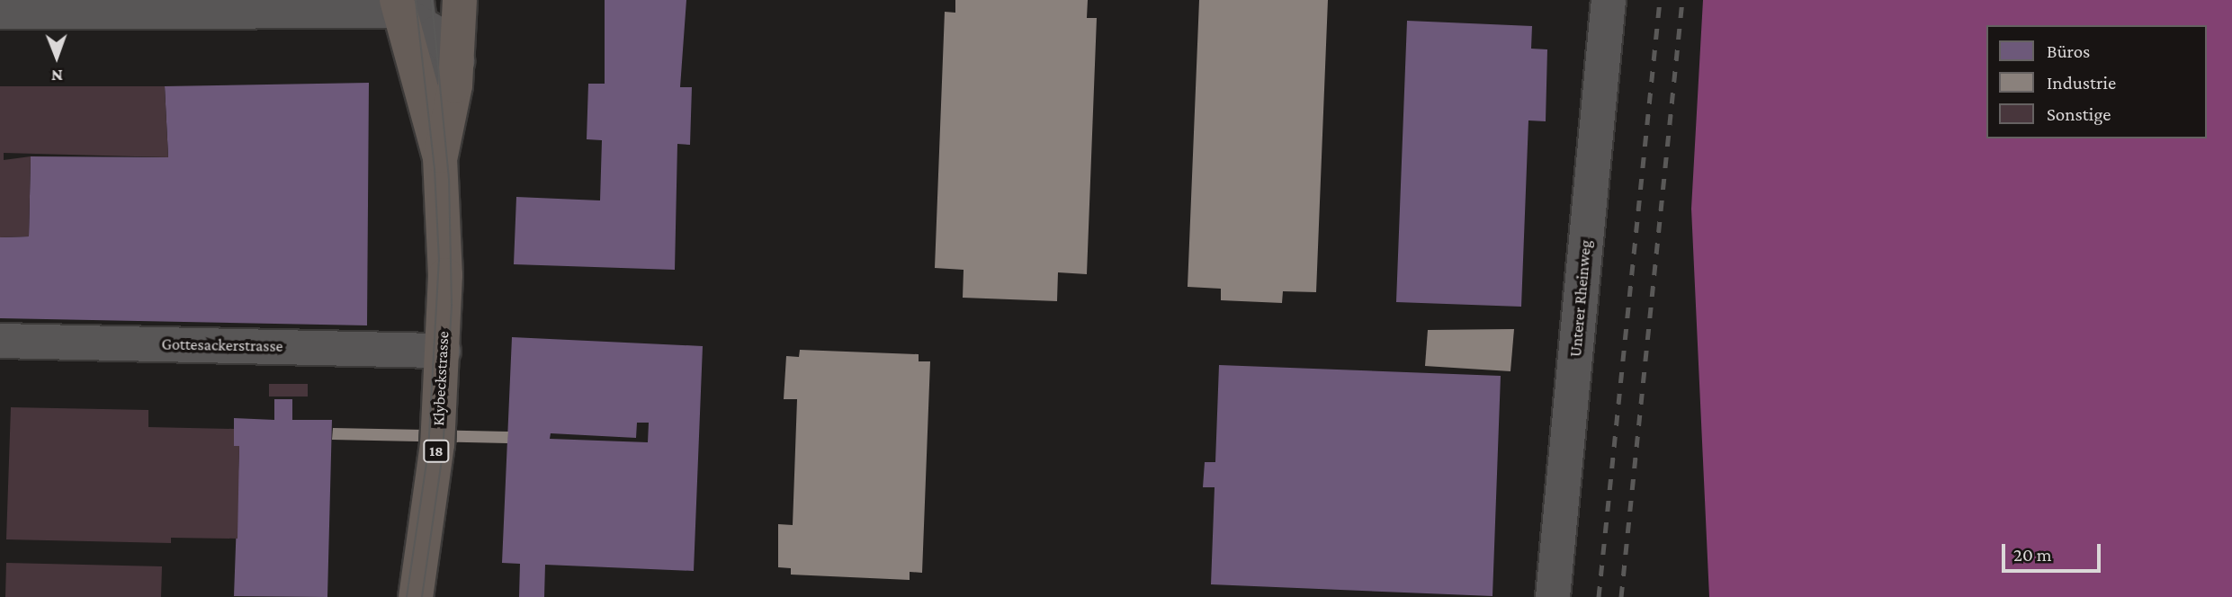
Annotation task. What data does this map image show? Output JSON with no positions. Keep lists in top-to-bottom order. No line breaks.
{"streets":{"main road":["Klybeckstrasse","18"],"street":["Unterer Rheinweg","Gottesackerstrasse"]},"crossings":[["Gottesackerstrasse","Klybeckstrasse"]],"legend":["Büros","Industrie","Sonstige"],"scale_bar":"20 m","north":"bottom"}
